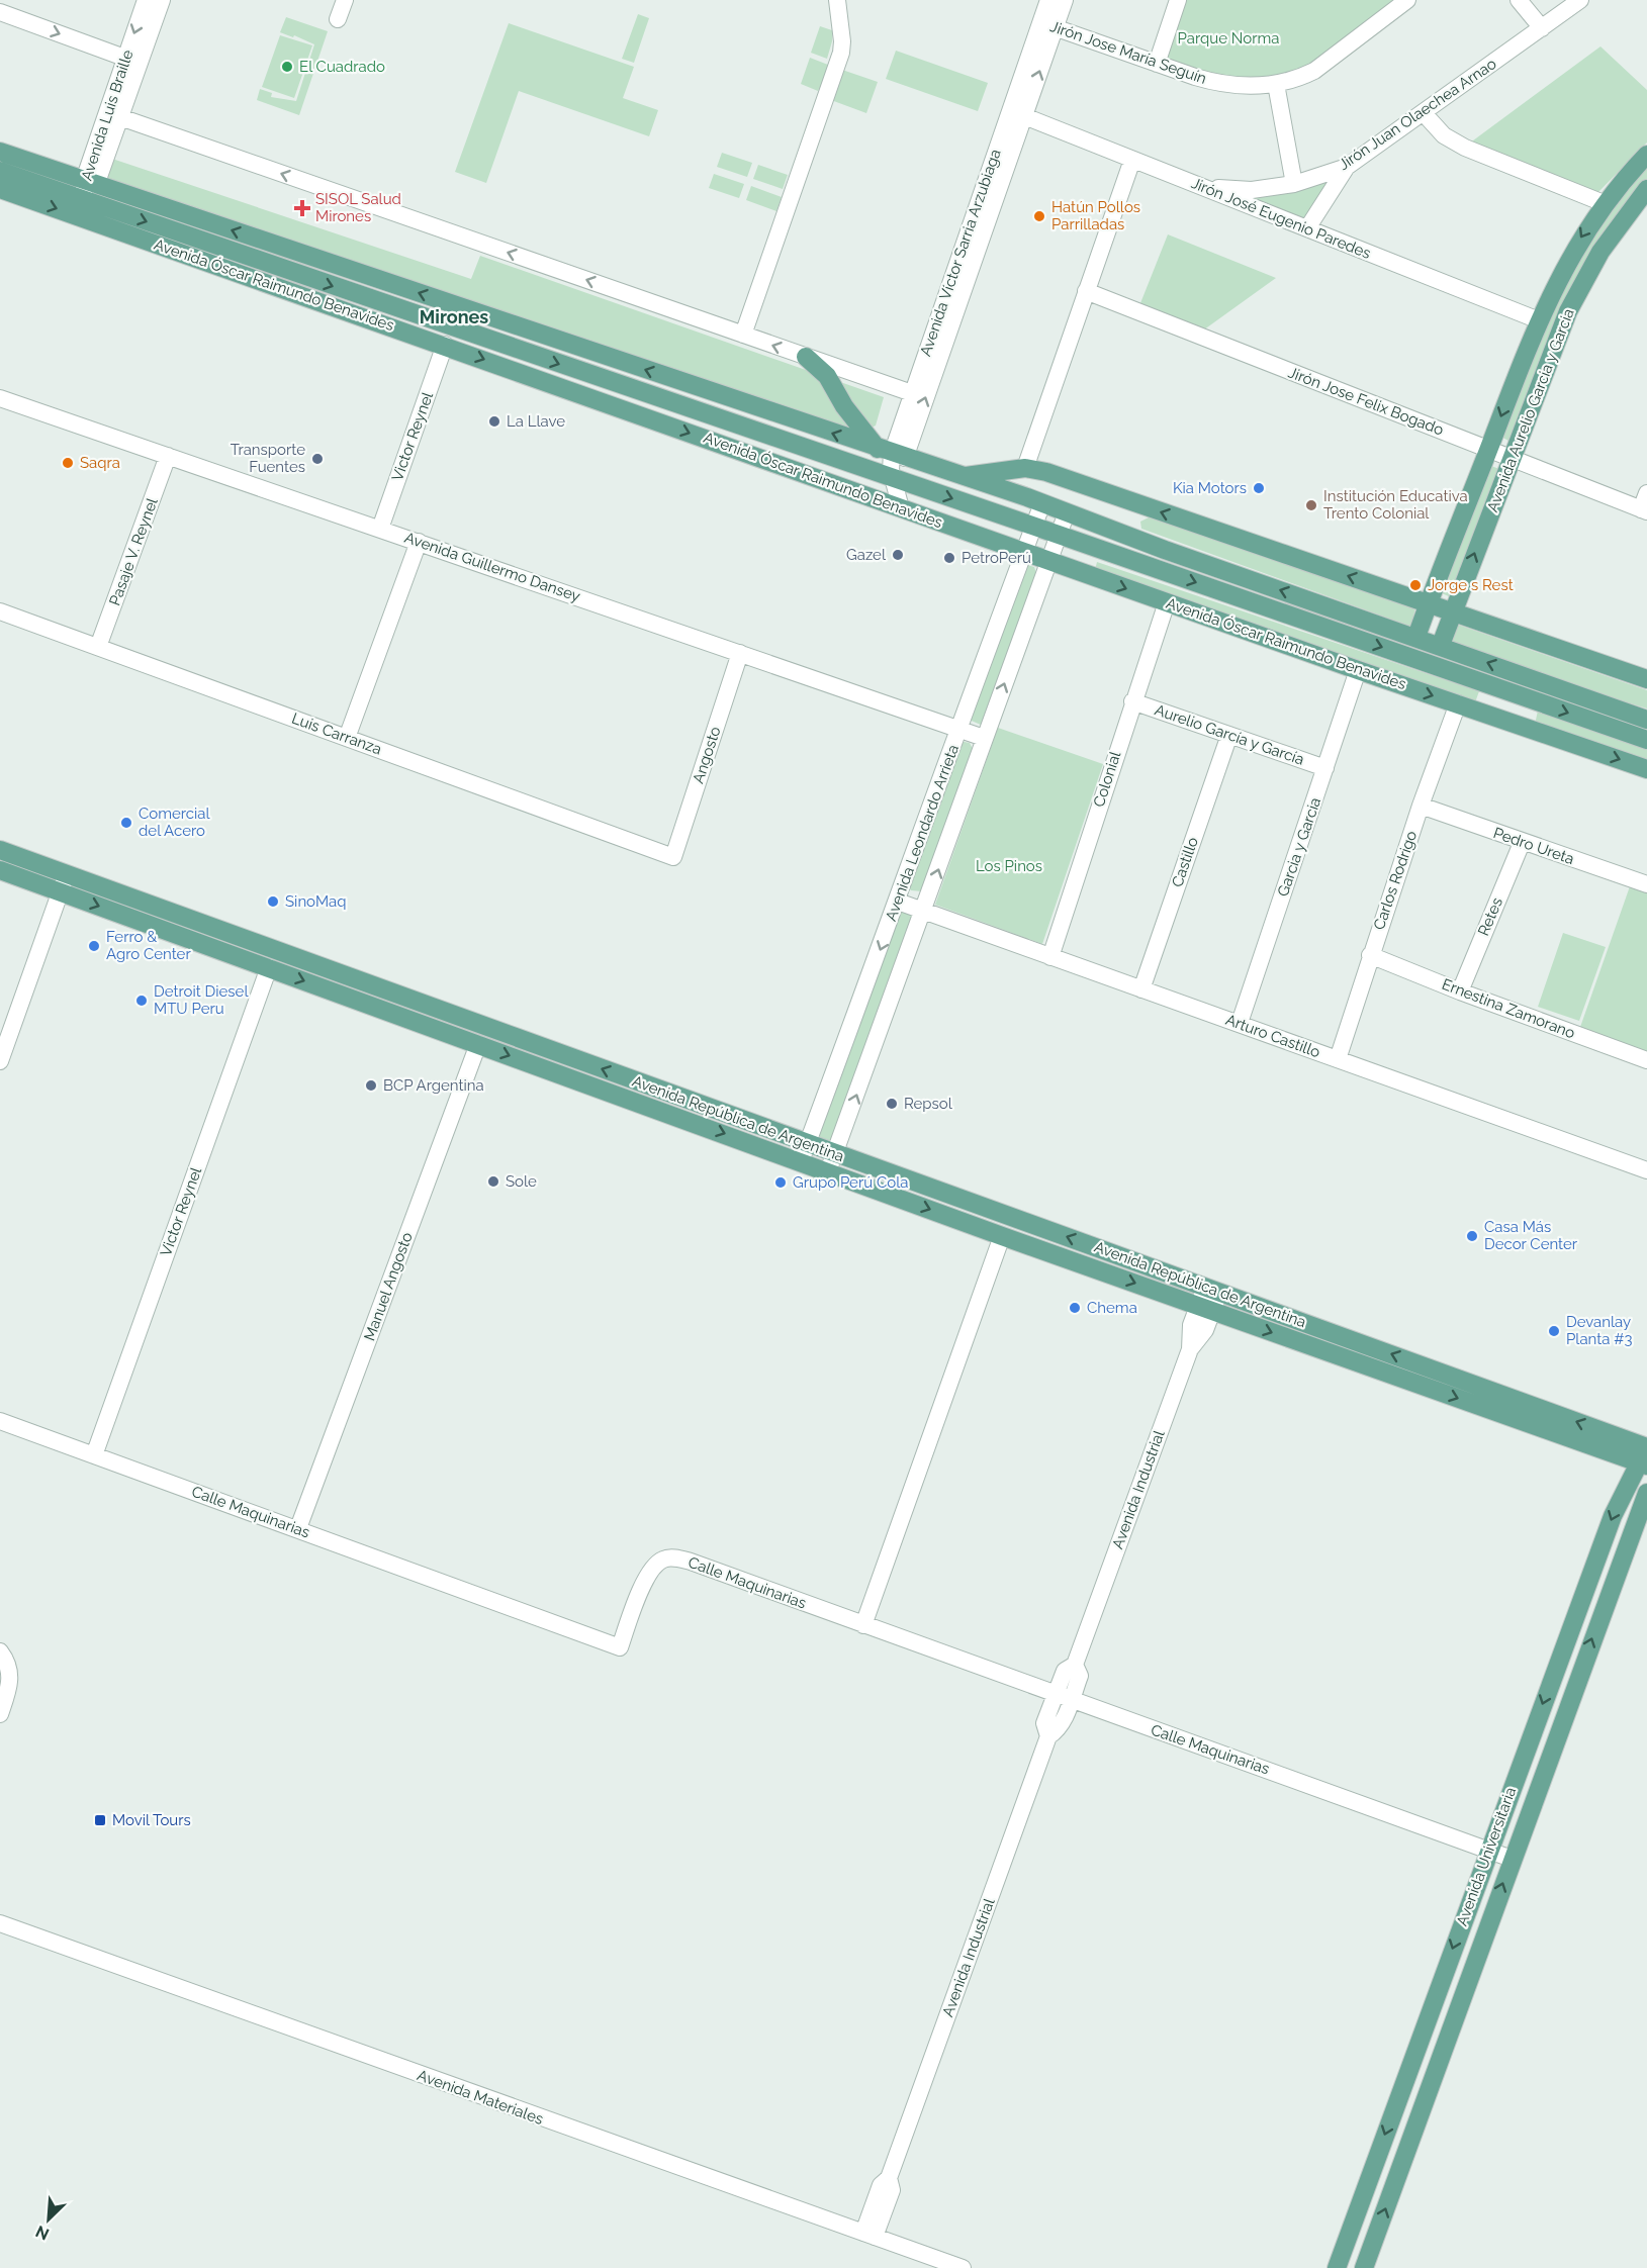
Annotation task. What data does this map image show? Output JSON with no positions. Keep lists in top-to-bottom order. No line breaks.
{"streets":{"main road":["Avenida Óscar Raimundo Benavides","Avenida Aurelio Garcia y Garcia","Avenida República de Argentina","Avenida Universitaria"],"street":["Jirón Jose María Seguín","Jirón Juan Olaechea Arnao","Avenida Luis Braille","Jirón José Eugenio Paredes","Avenida Víctor Sarria Arzubiaga","Jirón Jose Felix Bogado","Victor Reynel","Pasaje V. Reynel","Avenida Guillermo Dansey","Luis Carranza","Aurelio García y García","Angosto","Colonial","Avenida Leondardo Arrieta","Pedro Ureta","Garcia y Garcia","Castillo","Carlos Rodrigo","Retes","Ernestina Zamorano","Arturo Castillo","Manuel Angosto","Avenida Industrial","Calle Maquinarias","Avenida Materiales"]},"crossings":[["Jirón Jose María Seguín","Avenida Víctor Sarria Arzubiaga"],["Jirón Juan Olaechea Arnao","Jirón José Eugenio Paredes"],["Avenida Luis Braille","Avenida Óscar Raimundo Benavides"],["Jirón José Eugenio Paredes","Avenida Víctor Sarria Arzubiaga"],["Jirón José Eugenio Paredes","Avenida Aurelio Garcia y Garcia"],["Avenida Víctor Sarria Arzubiaga","Avenida Óscar Raimundo Benavides"],["Avenida Óscar Raimundo Benavides","Victor Reynel"],["Avenida Óscar Raimundo Benavides","Colonial"],["Avenida Óscar Raimundo Benavides","Avenida Leondardo Arrieta"],["Avenida Óscar Raimundo Benavides","Garcia y Garcia"],["Avenida Óscar Raimundo Benavides","Carlos Rodrigo"],["Jirón Jose Felix Bogado","Avenida Aurelio Garcia y Garcia"],["Victor Reynel","Avenida Guillermo Dansey"],["Victor Reynel","Avenida República de Argentina"],["Victor Reynel","Calle Maquinarias"],["Pasaje V. Reynel","Avenida Guillermo Dansey"],["Pasaje V. Reynel","Luis Carranza"],["Avenida Guillermo Dansey","Angosto"],["Avenida Guillermo Dansey","Avenida Leondardo Arrieta"],["Luis Carranza","Angosto"],["Aurelio García y García","Colonial"],["Aurelio García y García","Garcia y Garcia"],["Aurelio García y García","Castillo"],["Colonial","Arturo Castillo"],["Avenida Leondardo Arrieta","Arturo Castillo"],["Avenida Leondardo Arrieta","Avenida República de Argentina"],["Pedro Ureta","Carlos Rodrigo"],["Pedro Ureta","Retes"],["Garcia y Garcia","Arturo Castillo"],["Castillo","Arturo Castillo"],["Carlos Rodrigo","Ernestina Zamorano"],["Carlos Rodrigo","Arturo Castillo"],["Retes","Ernestina Zamorano"],["Avenida República de Argentina","Manuel Angosto"],["Avenida República de Argentina","Avenida Industrial"],["Avenida República de Argentina","Avenida Universitaria"],["Manuel Angosto","Calle Maquinarias"],["Avenida Industrial","Calle Maquinarias"],["Avenida Industrial","Avenida Materiales"],["Calle Maquinarias","Avenida Universitaria"]],"districts":["Mirones"],"parks":["Parque Norma","Los Pinos"],"places":{"other":["El Cuadrado","Hatún Pollos Parrilladas","La Llave","Transporte Fuentes","Saqra","Kia Motors","Institución Educativa Trento Colonial","Gazel","PetroPerú","Jorge s Rest","Comercial del Acero","SinoMaq","Ferro & Agro Center","Detroit Diesel MTU Peru","BCP Argentina","Repsol","Sole","Grupo Perú Cola","Casa Más Decor Center","Chema","Devanlay Planta #3"],"health":["SISOL Salud Mirones"],"transit":["Movil Tours"]},"north":"bottom left"}
